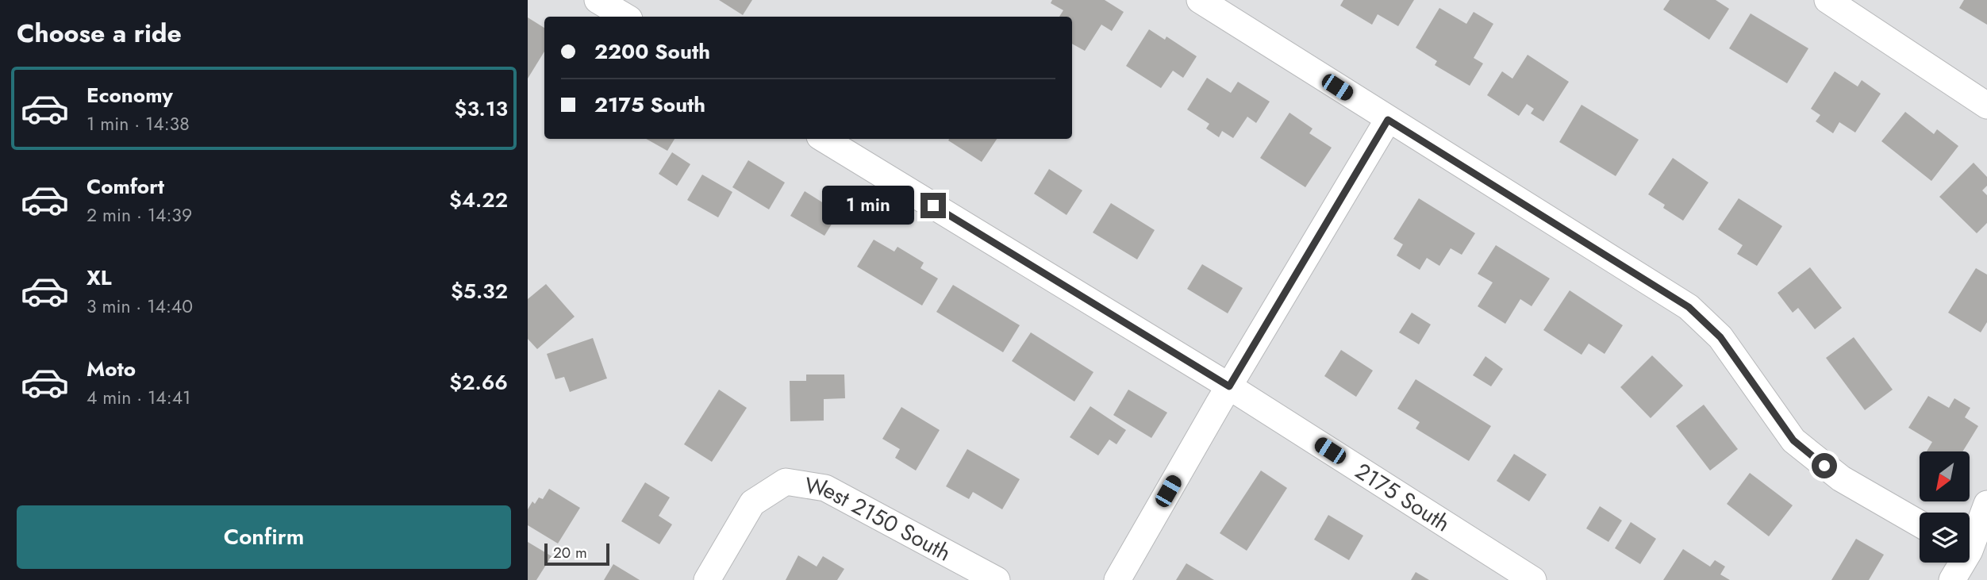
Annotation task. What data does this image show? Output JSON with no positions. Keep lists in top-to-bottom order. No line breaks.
{"streets":{"street":["2175 South","West 2150 South"]},"scale_bar":"20 m","north":"bottom left","page":{"heading":"Choose a ride","banner":["2200 South","2175 South"],"list":[{"name":"Economy","note":"1 min · 14:38","value":"$3.13"},{"name":"Comfort","note":"2 min · 14:39","value":"$4.22"},{"name":"XL","note":"3 min · 14:40","value":"$5.32"},{"name":"Moto","note":"4 min · 14:41","value":"$2.66"}],"bubble":"1 min","buttons":"Confirm","scale":"20 m"}}
